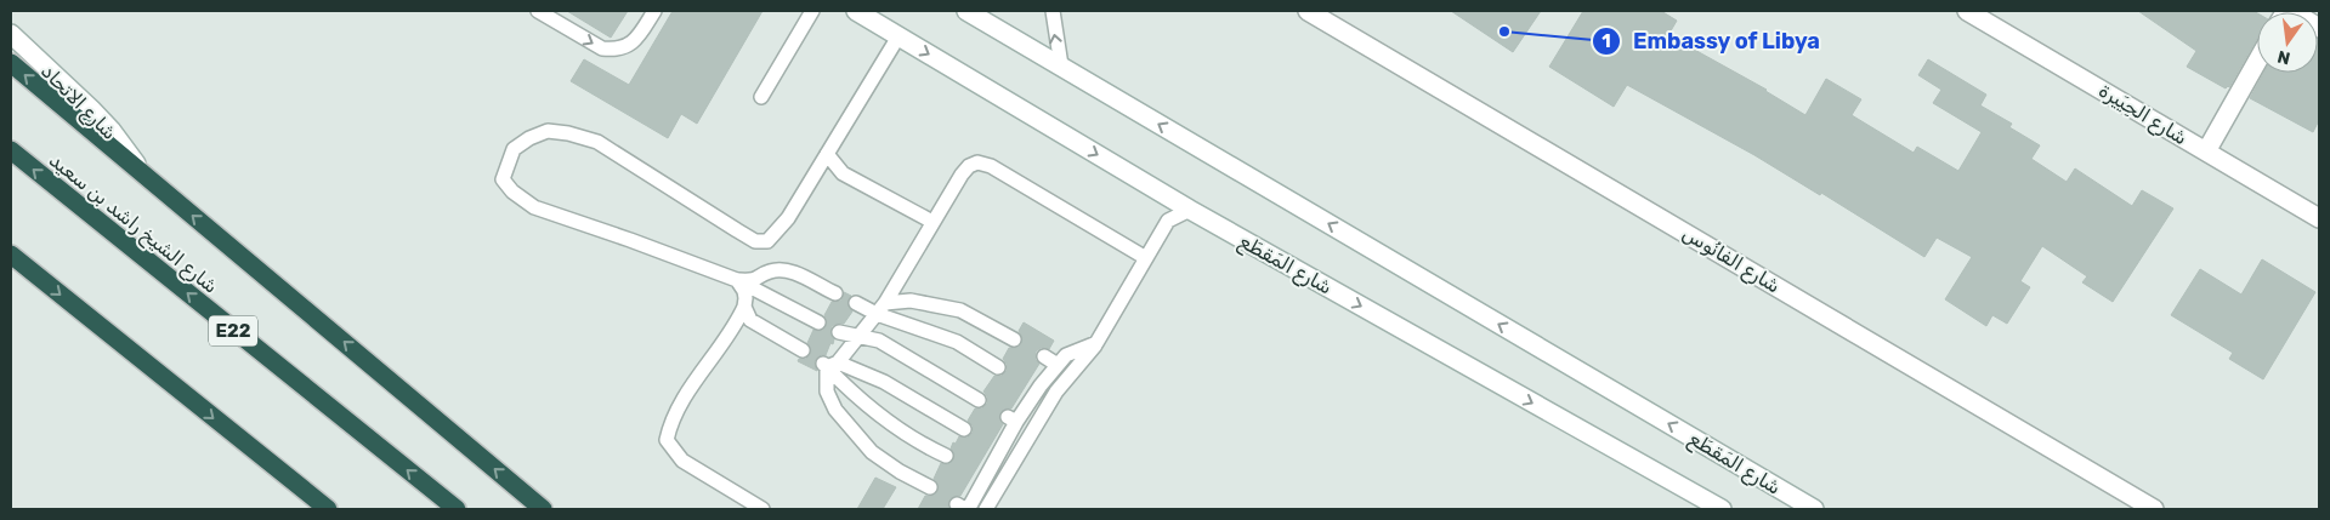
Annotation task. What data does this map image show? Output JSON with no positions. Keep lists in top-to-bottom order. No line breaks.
{"streets":{"highway":["شارع الشيخ راشد بن سعيد","E22"],"street":["شارع الاتحاد","شارع الحِيَيرة","شارع الفانُوس","شارع المَقطَع"]},"places":["Embassy of Libya"],"north":"bottom"}
